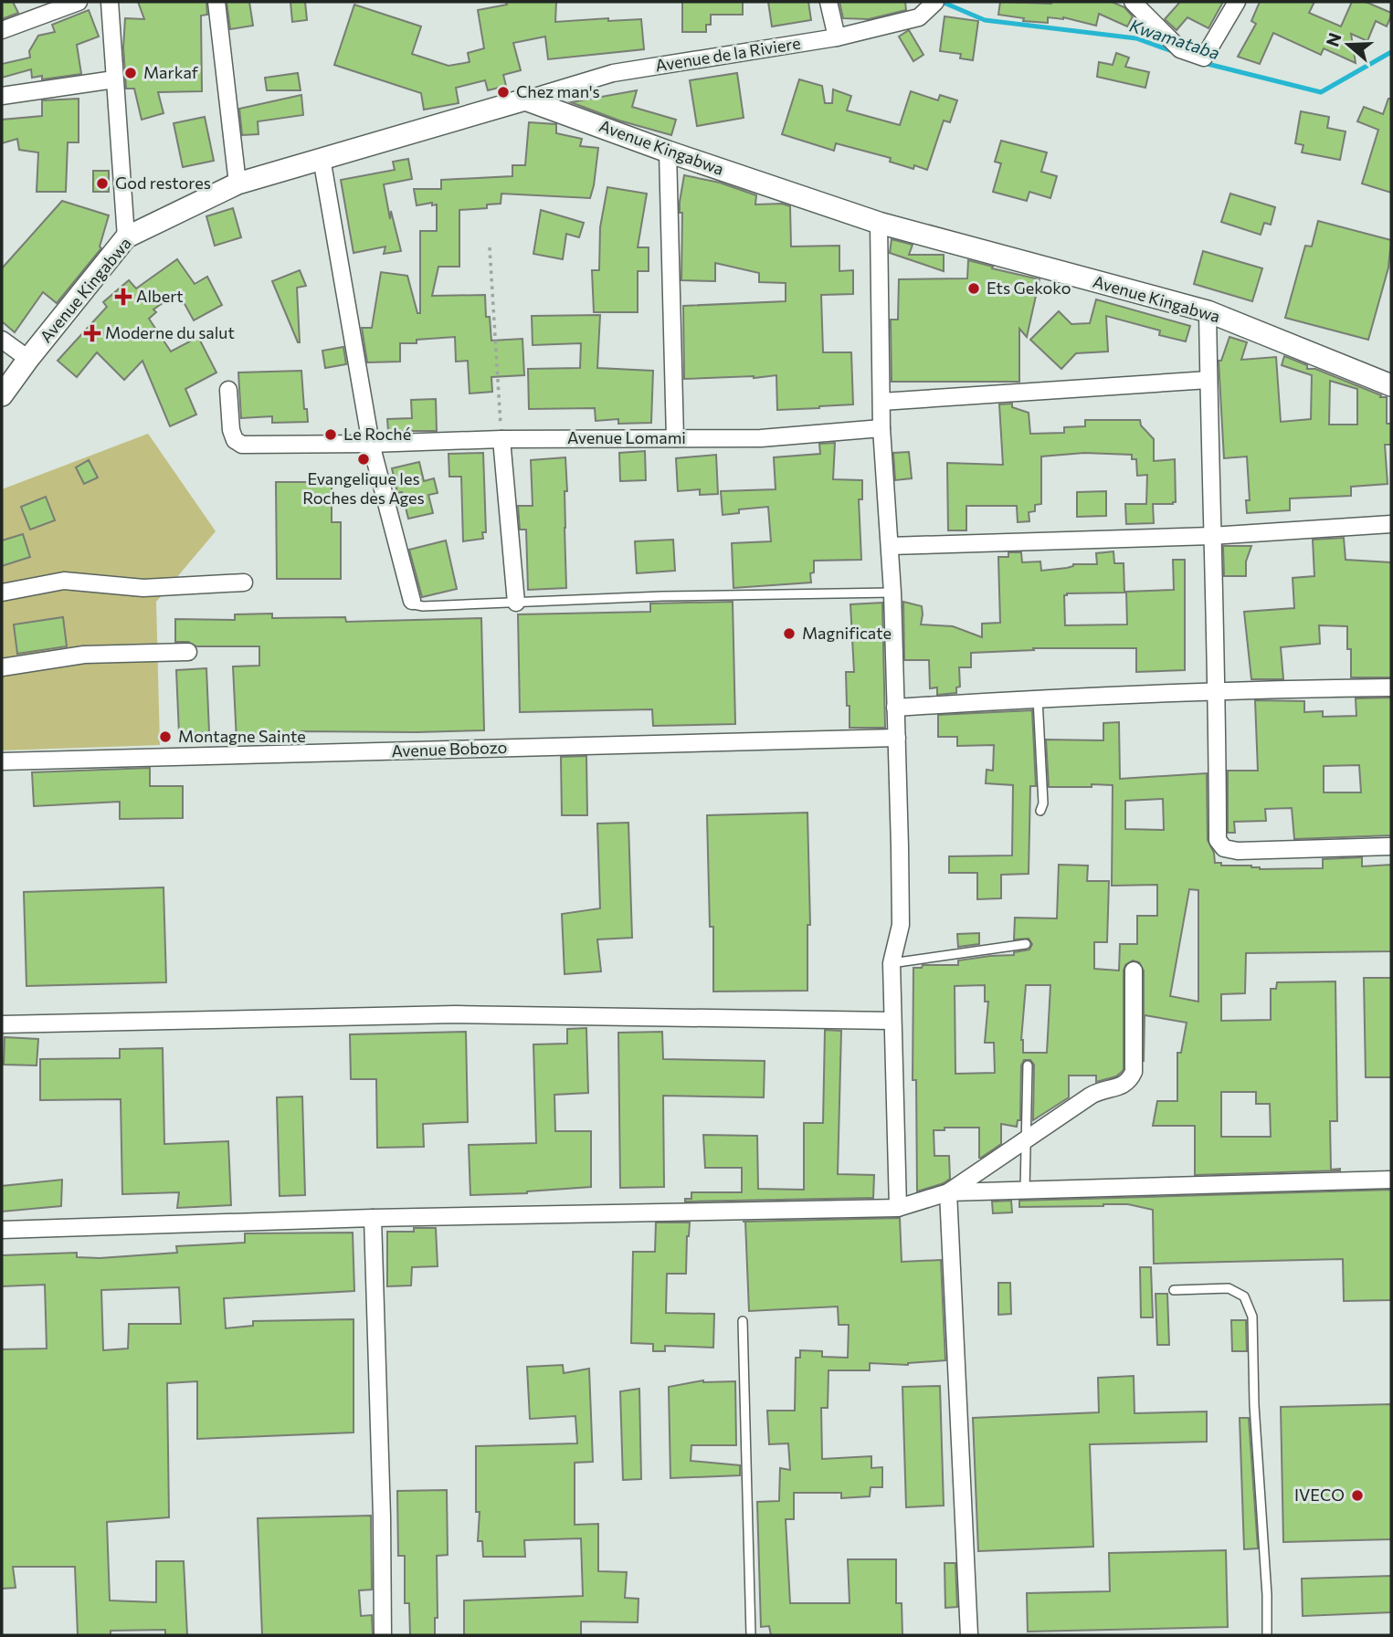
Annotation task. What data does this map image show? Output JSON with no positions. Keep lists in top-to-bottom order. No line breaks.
{"streets":{"street":["Avenue de la Riviere","Avenue Kingabwa","Avenue Lomami","Avenue Bobozo"]},"crossings":[["Avenue de la Riviere","Avenue Kingabwa"]],"water":["Kwamataba"],"places":{"other":["Markaf","Chez man's","God restores","Ets Gekoko","Le Roché","Evangelique les Roches des Ages","Magnificate","Montagne Sainte","IVECO"],"health":["Albert","Moderne du salut"]},"north":"left"}
